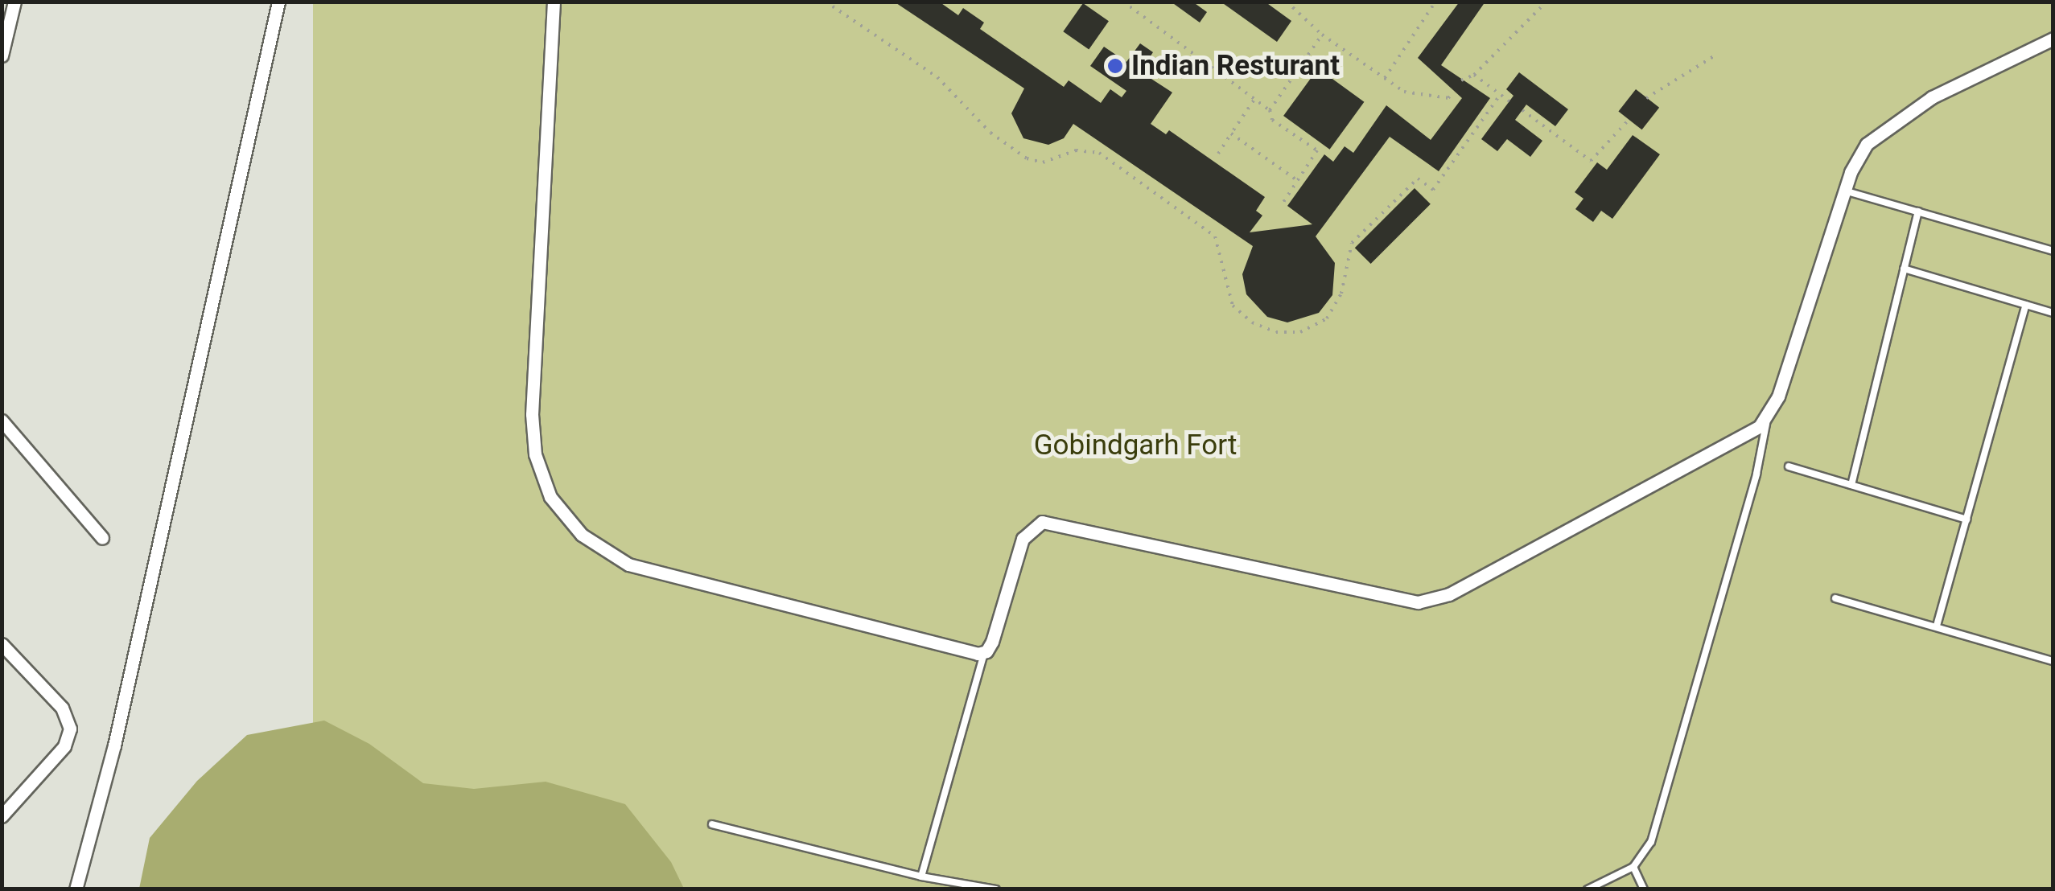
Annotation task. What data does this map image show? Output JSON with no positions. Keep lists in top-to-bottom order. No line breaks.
{"parks":["Gobindgarh Fort"],"places":["Indian Resturant"]}
